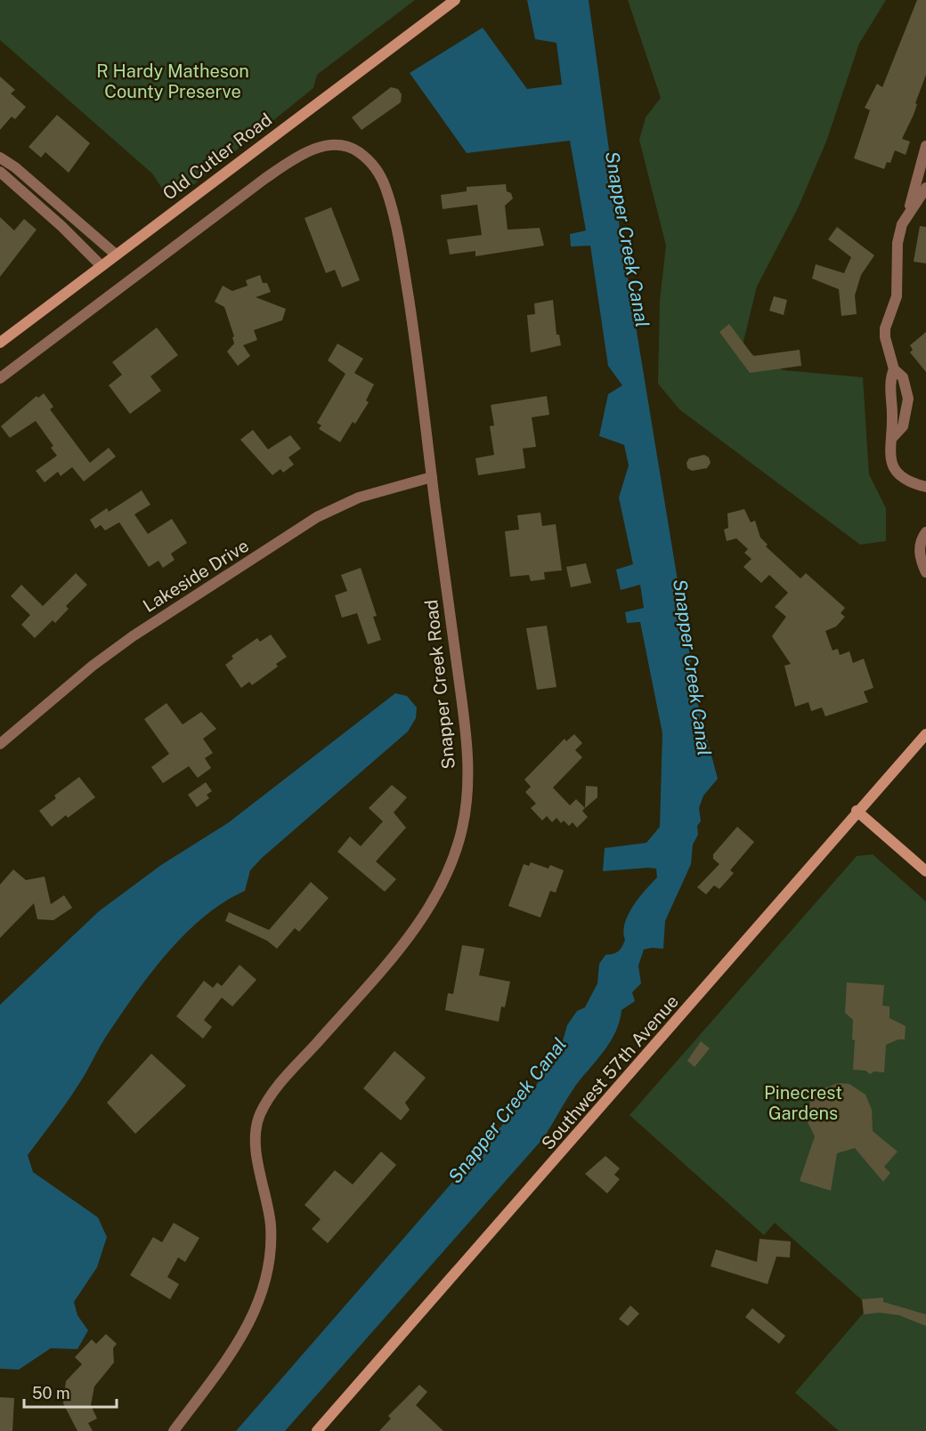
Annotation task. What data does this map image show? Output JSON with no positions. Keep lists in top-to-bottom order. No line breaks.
{"streets":{"main road":["Old Cutler Road","Southwest 57th Avenue"],"street":["Lakeside Drive","Snapper Creek Road"]},"crossings":[["Lakeside Drive","Snapper Creek Road"]],"water":["Snapper Creek Canal"],"parks":["R Hardy Matheson County Preserve","Pinecrest Gardens"],"scale_bar":"50 m"}
